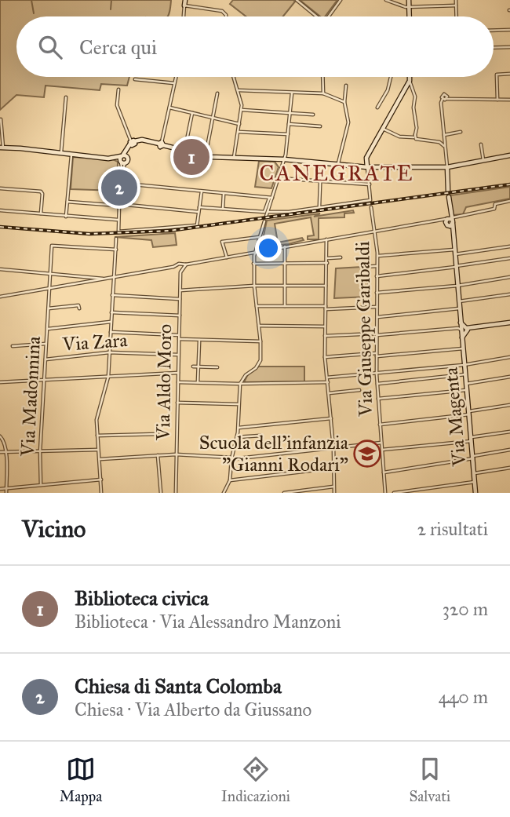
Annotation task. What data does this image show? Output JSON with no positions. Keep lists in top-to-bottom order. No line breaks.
{"streets":{"street":["Via Giuseppe Garibaldi","Via Zara","Via Aldo Moro","Via Madonnina","Via Magenta"]},"crossings":[["Via Zara","Via Aldo Moro"],["Via Zara","Via Madonnina"]],"districts":["CANEGRATE"],"places":{"school or university":["Scuola dell'infanzia \"Gianni Rodari\""]},"page":{"search":"Cerca qui","pins":["1","2"],"heading":["Vicino","2 risultati"],"list":[{"mark":"1","name":"Biblioteca civica","note":"Biblioteca · Via Alessandro Manzoni","value":"320 m"},{"mark":"2","name":"Chiesa di Santa Colomba","note":"Chiesa · Via Alberto da Giussano","value":"440 m"}],"nav":["Mappa","Indicazioni","Salvati"]}}
